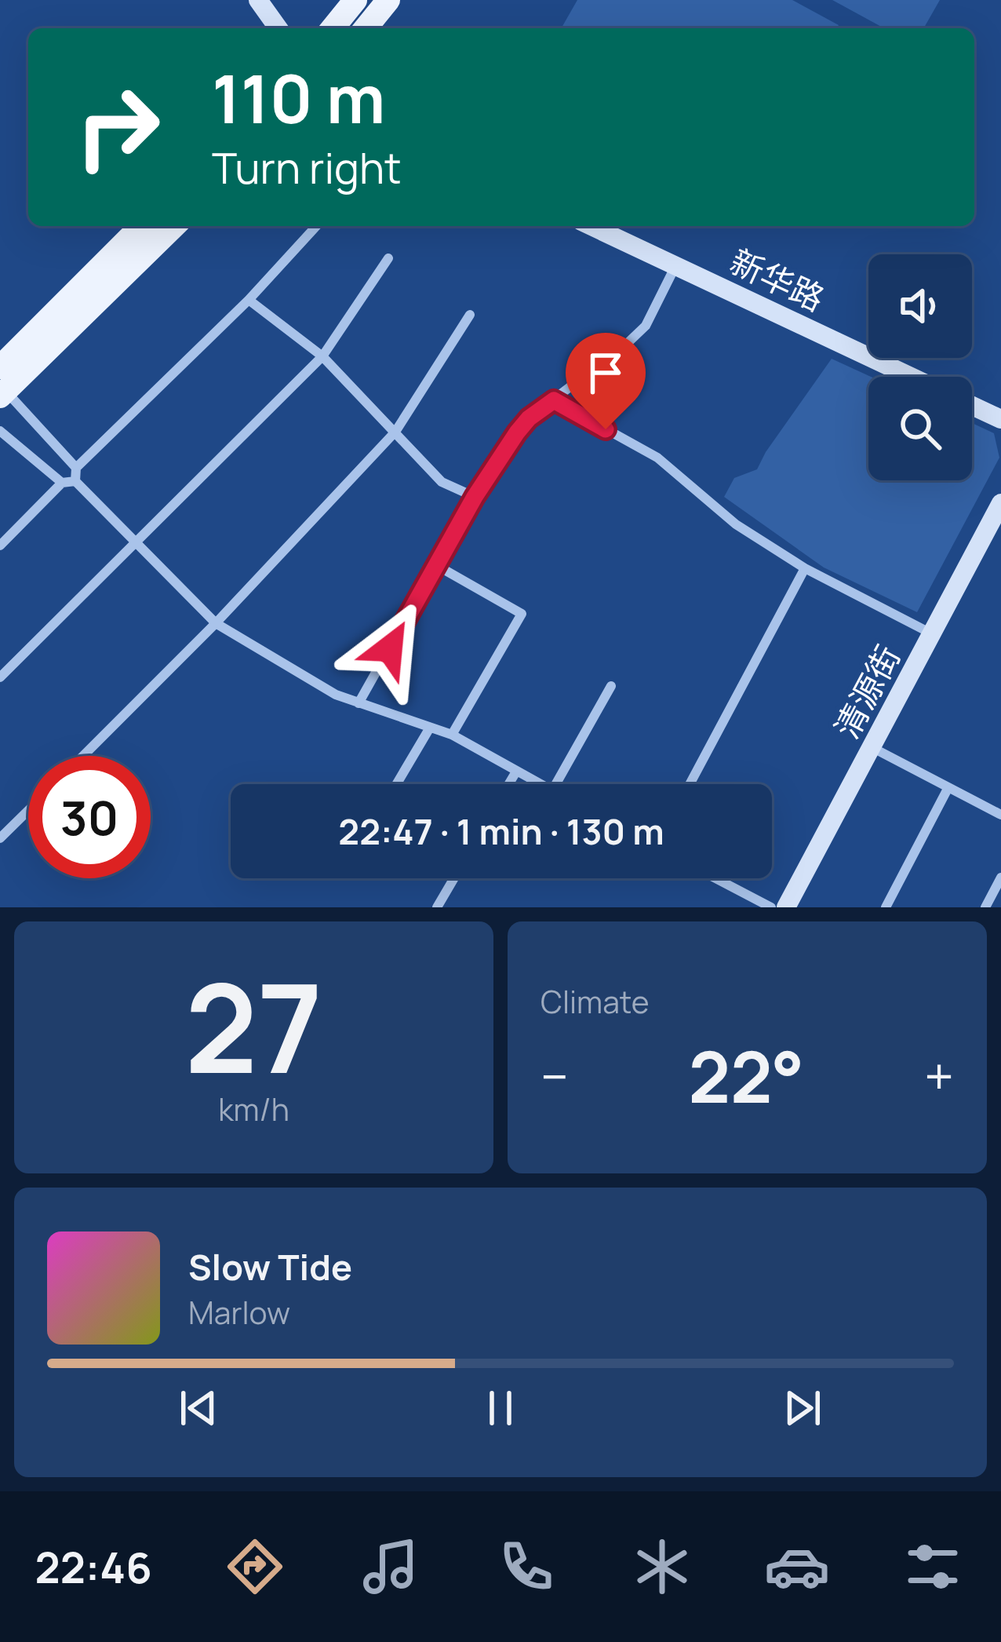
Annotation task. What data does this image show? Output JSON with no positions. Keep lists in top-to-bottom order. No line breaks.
{"streets":{"street":["新华路","清源街"]},"page":{"turn":["110 m","Turn right"],"limit":"30","trip":"22:47 · 1 min · 130 m","tile":[["27","km/h"],"Climate"],"heat":["−","22°","+"],"song":["Slow Tide","Marlow"],"tabs":"22:46"}}
